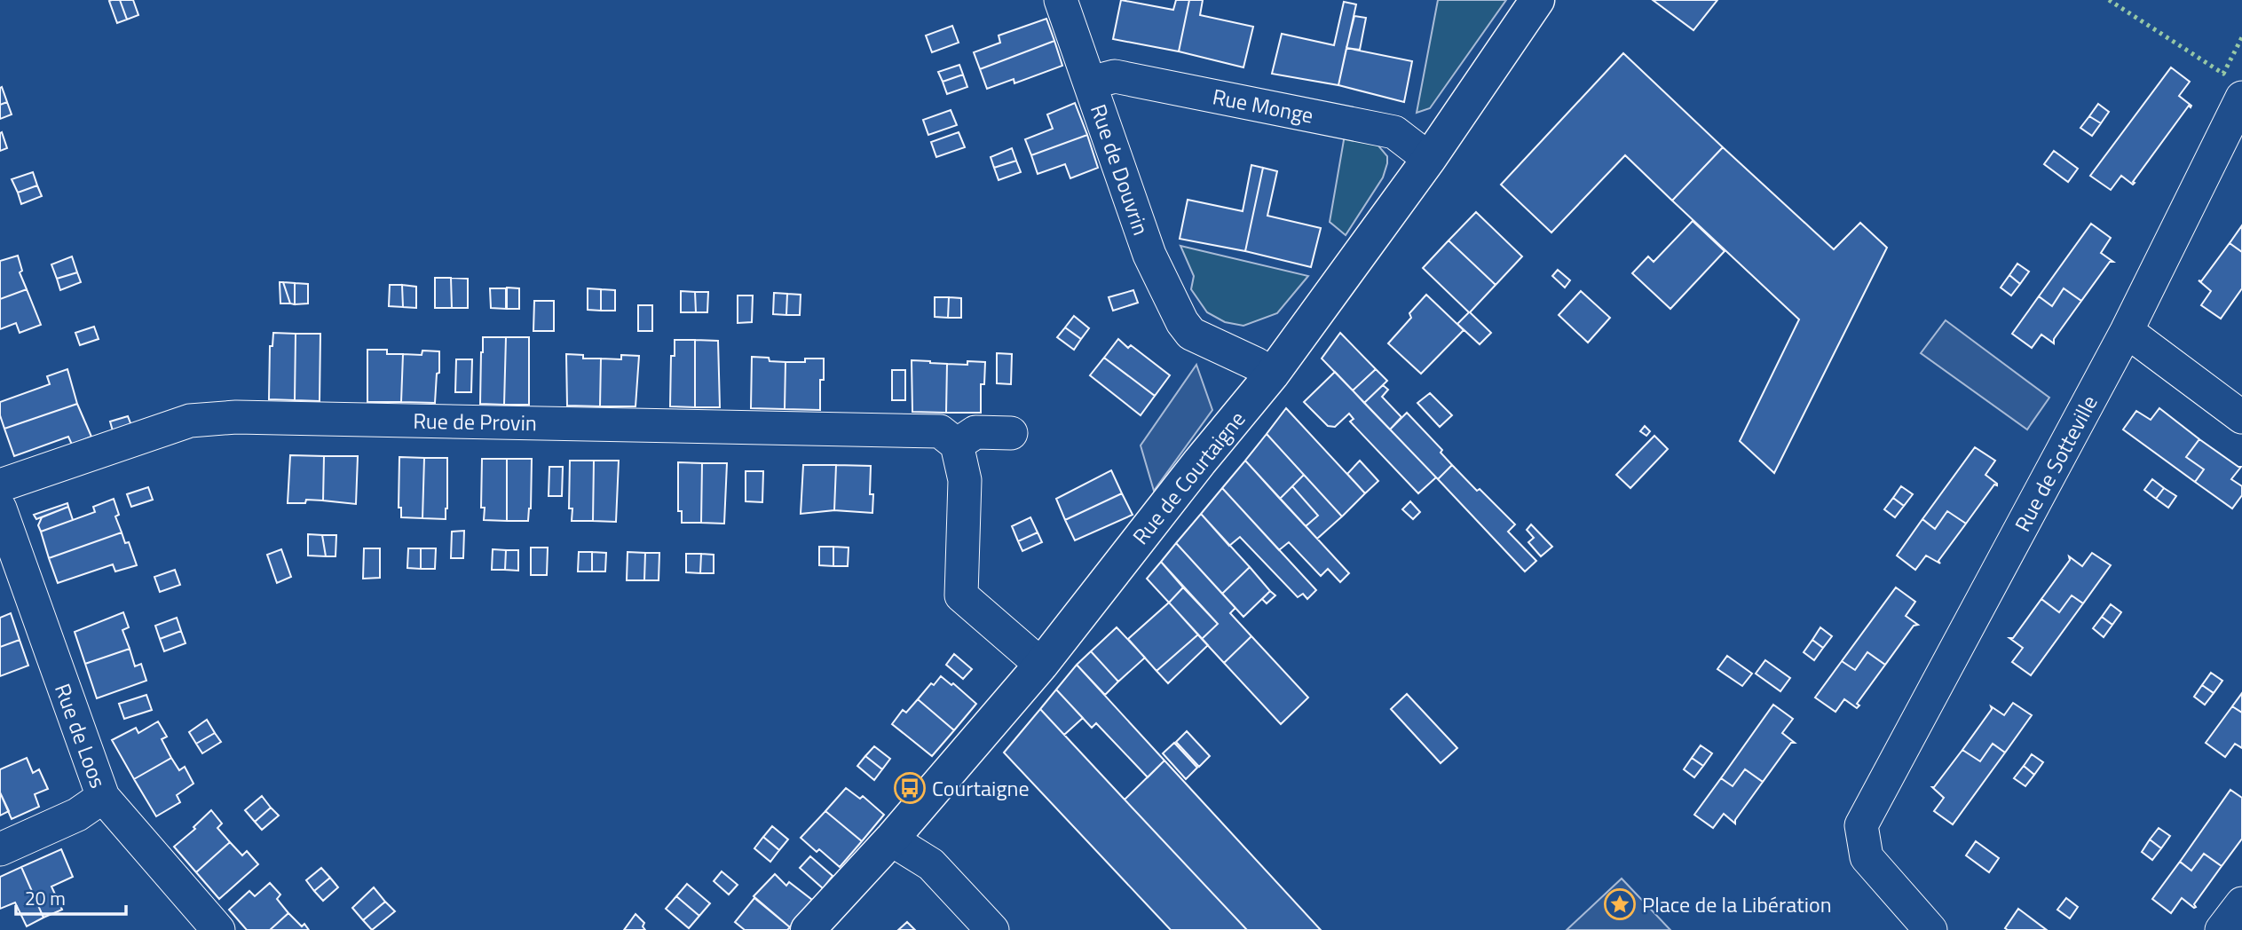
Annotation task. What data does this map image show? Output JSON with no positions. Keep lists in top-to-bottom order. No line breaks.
{"streets":{"street":["Rue Monge","Rue de Douvrin","Rue de Provin","Rue de Sotteville","Rue de Courtaigne","Rue de Loos"]},"crossings":[["Rue Monge","Rue de Douvrin"],["Rue Monge","Rue de Courtaigne"],["Rue de Douvrin","Rue de Courtaigne"]],"places":{"bus stop":["Courtaigne"],"place":["Place de la Libération"]},"scale_bar":"20 m"}
